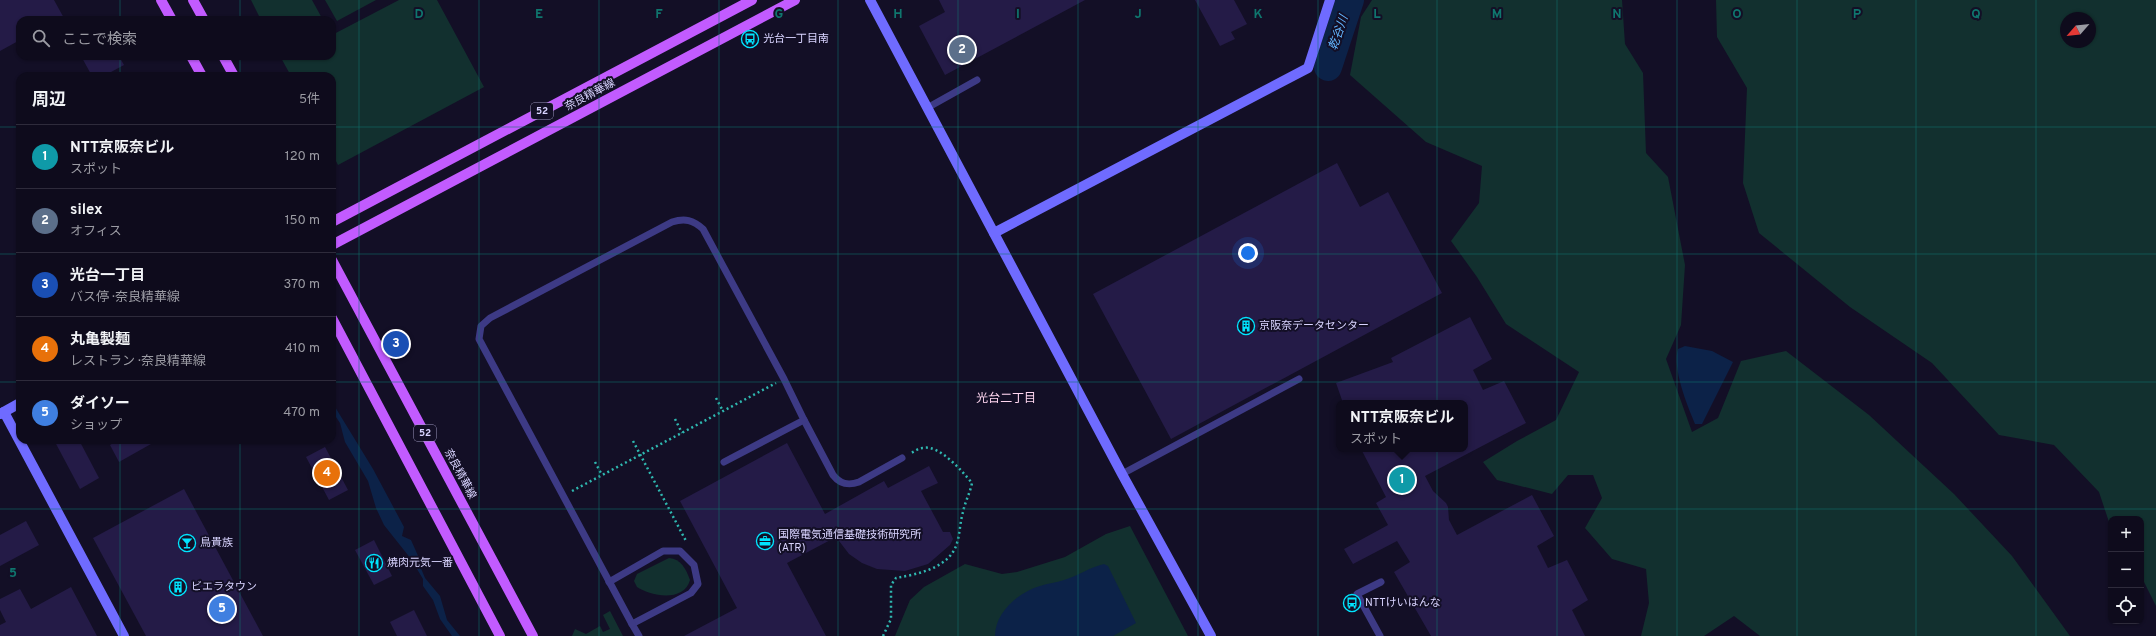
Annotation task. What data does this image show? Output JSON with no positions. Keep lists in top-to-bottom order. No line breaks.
{"streets":{"main road":["奈良精華線","52"]},"districts":["光台二丁目"],"water":["乾谷川"],"places":{"bus stop":["光台一丁目南","NTTけいはんな"],"building":["京阪奈データセンター","ビエラタウン"],"office":["国際電気通信基礎技術研究所 (ATR)"],"bar":["鳥貴族"],"restaurant":["焼肉元気一番"]},"north":"bottom left","page":{"search":"ここで検索","pins":["2","3","4","1","5"],"heading":["周辺","5件"],"list":[{"mark":"1","name":"NTT京阪奈ビル","note":"スポット","value":"120 m"},{"mark":"2","name":"silex","note":"オフィス","value":"150 m"},{"mark":"3","name":"光台一丁目","note":"バス停 · 奈良精華線","value":"370 m"},{"mark":"4","name":"丸亀製麺","note":"レストラン · 奈良精華線","value":"410 m"},{"mark":"5","name":"ダイソー","note":"ショップ","value":"470 m"}],"popup":["NTT京阪奈ビル","スポット"],"map_buttons":["+","−"]},"grid":{"columns":["D","E","F","G","H","I","J","K","L","M","N","O","P","Q"],"rows":["5"]}}
